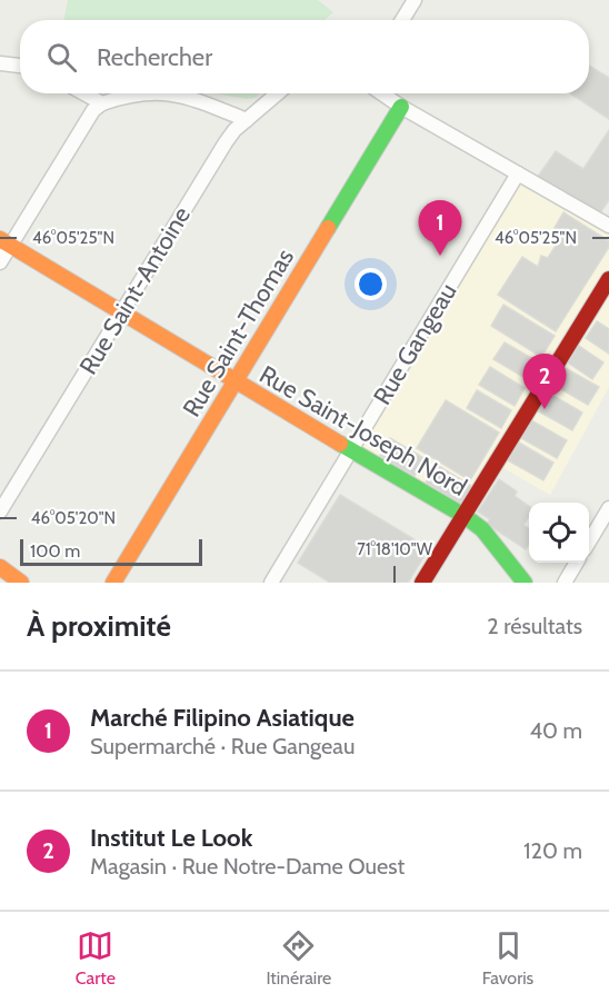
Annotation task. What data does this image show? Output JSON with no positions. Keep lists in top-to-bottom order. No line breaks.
{"streets":{"street":["Rue Saint-Antoine","Rue Saint-Thomas","Rue Gangeau","Rue Saint-Joseph Nord"]},"crossings":[["Rue Saint-Antoine","Rue Saint-Joseph Nord"],["Rue Saint-Thomas","Rue Saint-Joseph Nord"],["Rue Gangeau","Rue Saint-Joseph Nord"]],"scale_bar":"100 m","page":{"search":"Rechercher","pins":["1","2"],"scale":"100 m","heading":["À proximité","2 résultats"],"list":[{"mark":"1","name":"Marché Filipino Asiatique","note":"Supermarché · Rue Gangeau","value":"40 m"},{"mark":"2","name":"Institut Le Look","note":"Magasin · Rue Notre-Dame Ouest","value":"120 m"}],"nav":["Carte","Itinéraire","Favoris"]},"coordinates":["46°05'25\"N","46°05'20\"N","71°18'10\"W"]}
